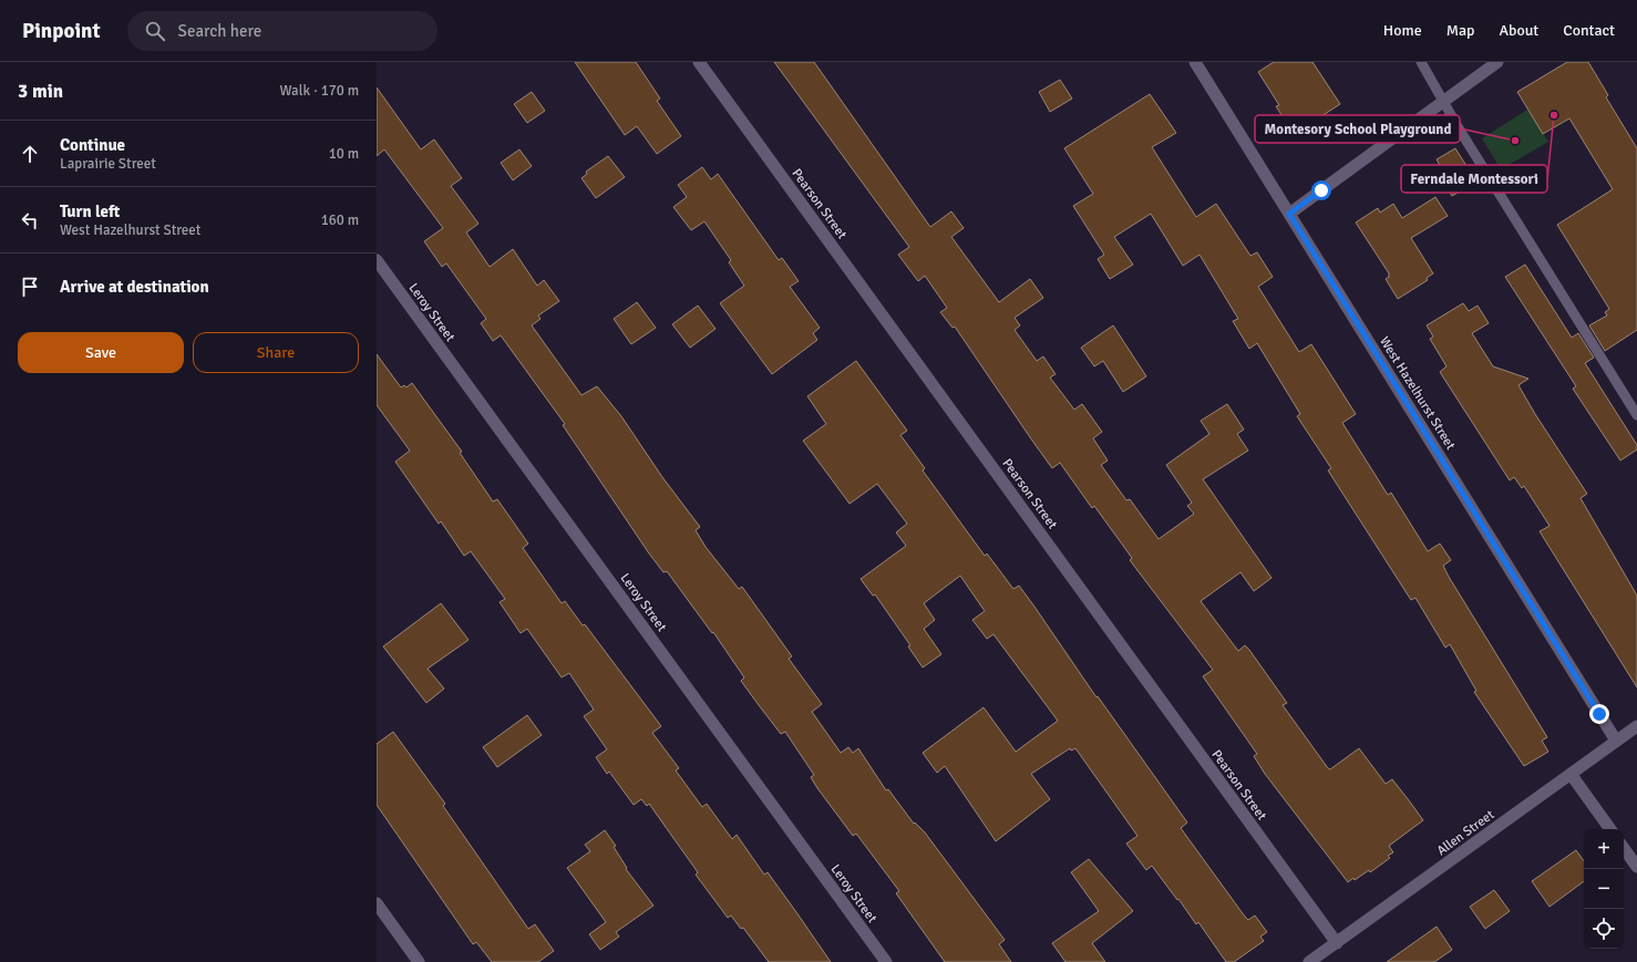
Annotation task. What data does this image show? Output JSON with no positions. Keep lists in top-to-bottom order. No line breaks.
{"streets":{"street":["Pearson Street","Leroy Street","West Hazelhurst Street","Allen Street"]},"crossings":[["Pearson Street","Allen Street"],["West Hazelhurst Street","Allen Street"]],"places":["Ferndale Montessori","Montesory School Playground"],"page":{"header":"Pinpoint","search":"Search here","nav":["Home","Map","About","Contact"],"heading":["3 min","Walk · 170 m"],"list":[["Continue","Laprairie Street","10 m"],["Turn left","West Hazelhurst Street","160 m"],"Arrive at destination"],"buttons":["Save","Share"],"map_buttons":["+","−"]}}
